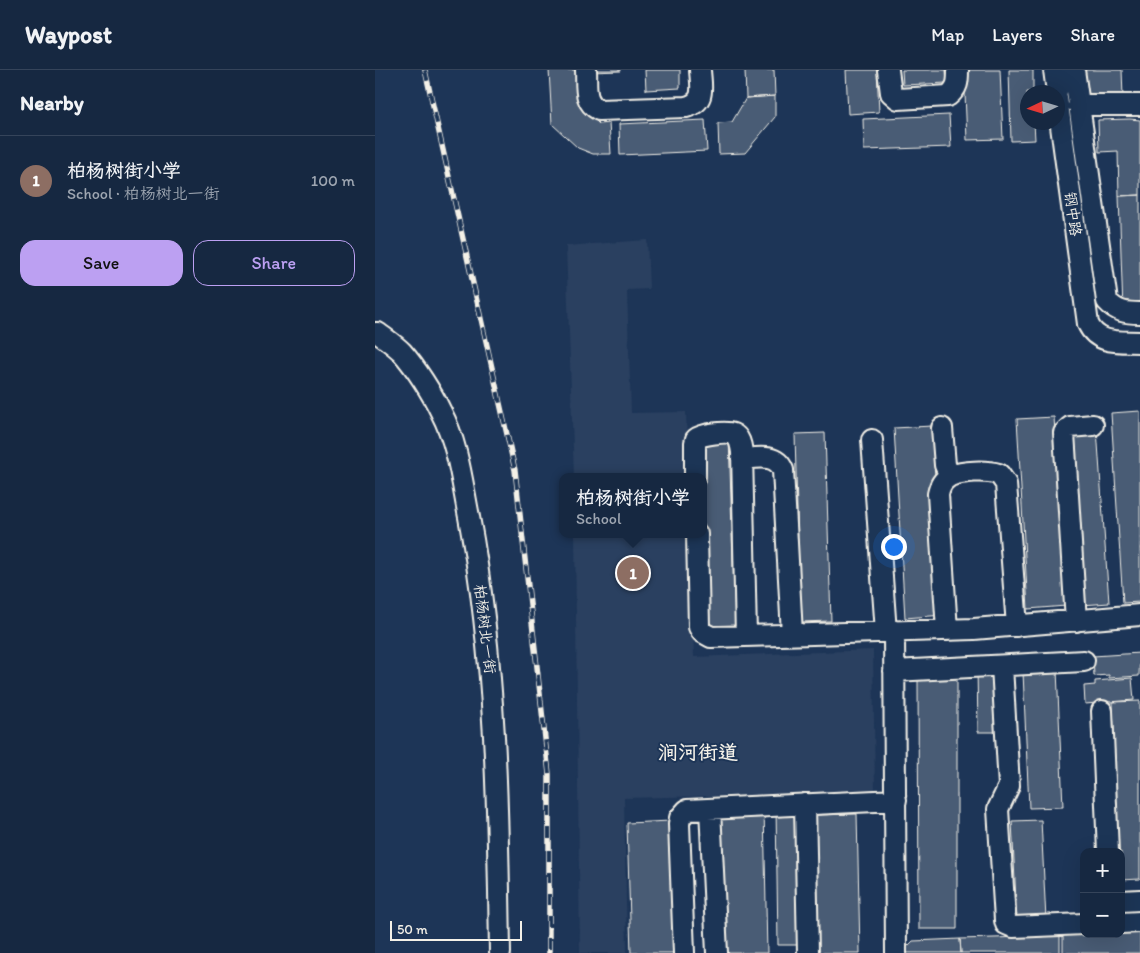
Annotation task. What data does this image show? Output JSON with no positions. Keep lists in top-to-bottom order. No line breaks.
{"streets":{"street":["钢中路","柏杨树北一街"]},"districts":["涧河街道"],"scale_bar":"50 m","north":"left","page":{"header":"Waypost","nav":["Map","Layers","Share"],"heading":"Nearby","list":[{"mark":"1","name":"柏杨树街小学","note":"School · 柏杨树北一街","value":"100 m"}],"buttons":["Save","Share"],"popup":["柏杨树街小学","School"],"pins":"1","map_buttons":["+","−"],"scale":"50 m"}}
